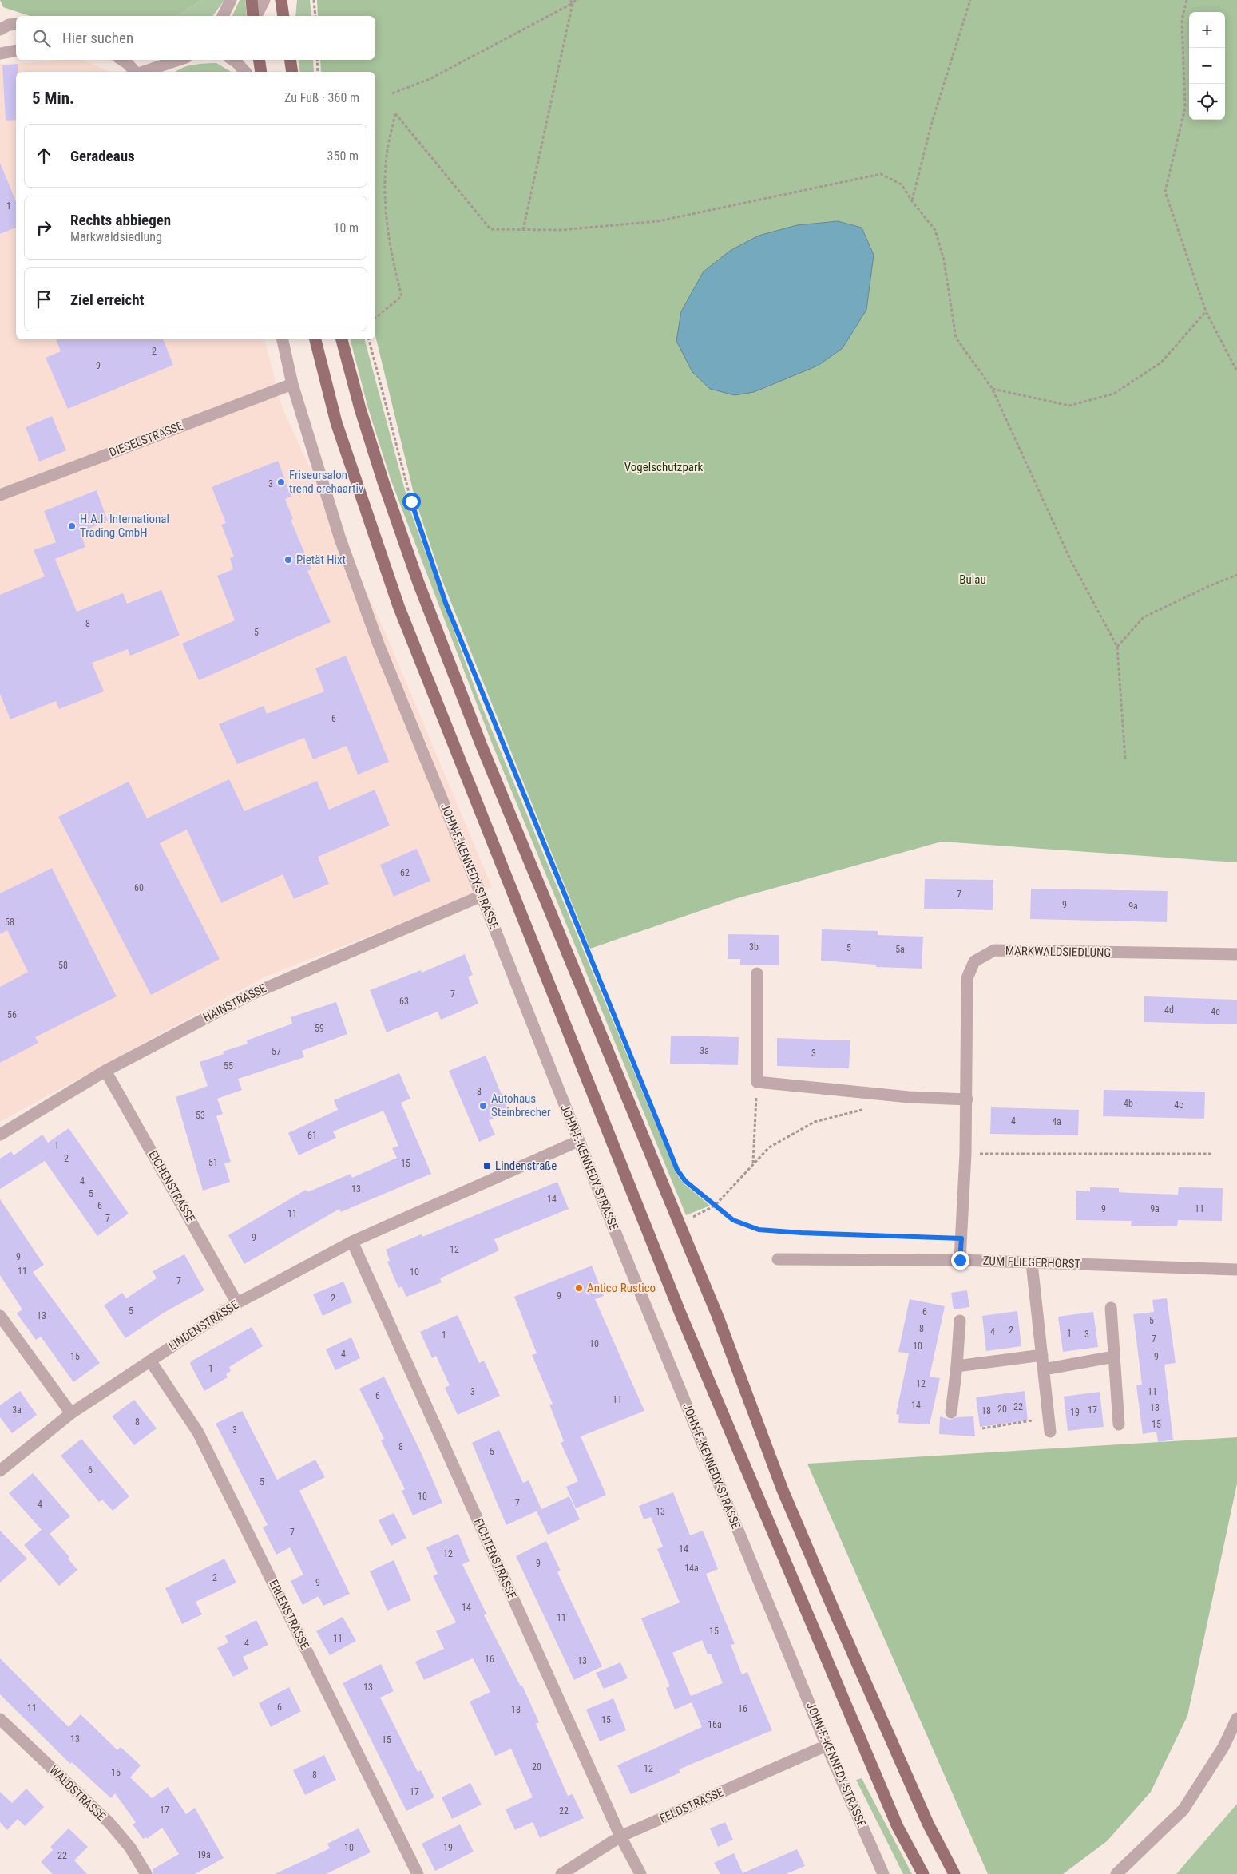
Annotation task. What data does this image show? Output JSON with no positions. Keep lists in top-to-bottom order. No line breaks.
{"streets":{"street":["DIESELSTRASSE","JOHN-F.-KENNEDY-STRASSE","MARKWALDSIEDLUNG","HAINSTRASSE","EICHENSTRASSE","ZUM FLIEGERHORST","LINDENSTRASSE","FICHTENSTRASSE","ERLENSTRASSE","WALDSTRASSE","FELDSTRASSE"]},"crossings":[["DIESELSTRASSE","JOHN-F.-KENNEDY-STRASSE"],["JOHN-F.-KENNEDY-STRASSE","HAINSTRASSE"],["JOHN-F.-KENNEDY-STRASSE","LINDENSTRASSE"],["JOHN-F.-KENNEDY-STRASSE","FELDSTRASSE"],["MARKWALDSIEDLUNG","ZUM FLIEGERHORST"],["HAINSTRASSE","EICHENSTRASSE"],["EICHENSTRASSE","LINDENSTRASSE"],["LINDENSTRASSE","FICHTENSTRASSE"],["LINDENSTRASSE","ERLENSTRASSE"],["FICHTENSTRASSE","FELDSTRASSE"]],"parks":["Vogelschutzpark","Bulau"],"places":{"other":["Friseursalon trend crehaartiv","H.A.I. International Trading GmbH","Pietät Hixt","Autohaus Steinbrecher","Antico Rustico"],"transit":["Lindenstraße"]},"house_numbers":["1","2","9","3","8","5","6","62","60","7","9","9a","58","3b","5","5a","58","7","63","4d","4e","56","59","3a","57","3","55","8","4b","4c","53","4","4a","61","1","2","51","15","4","13","5","14","6","9","9a","11","11","7","9","12","9","11","10","7","9","2","5","6","13","5","8","2","4","1","3","1","7","10","10","4","15","9","1","12","3","11","6","11","14","22","13","20","3a","17","18","19","8","15","3","8","5","6","5","10","7","4","13","7","14","12","9","14a","2","9","14","11","15","11","4","16","13","13","6","11","16","18","15","16a","13","15","20","12","15","8","17","17","22","10","19","19a","22"],"page":{"map_buttons":["+","−"],"search":"Hier suchen","heading":["5 Min.","Zu Fuß · 360 m"],"list":[["Geradeaus","350 m"],["Rechts abbiegen","Markwaldsiedlung","10 m"],"Ziel erreicht"]}}
